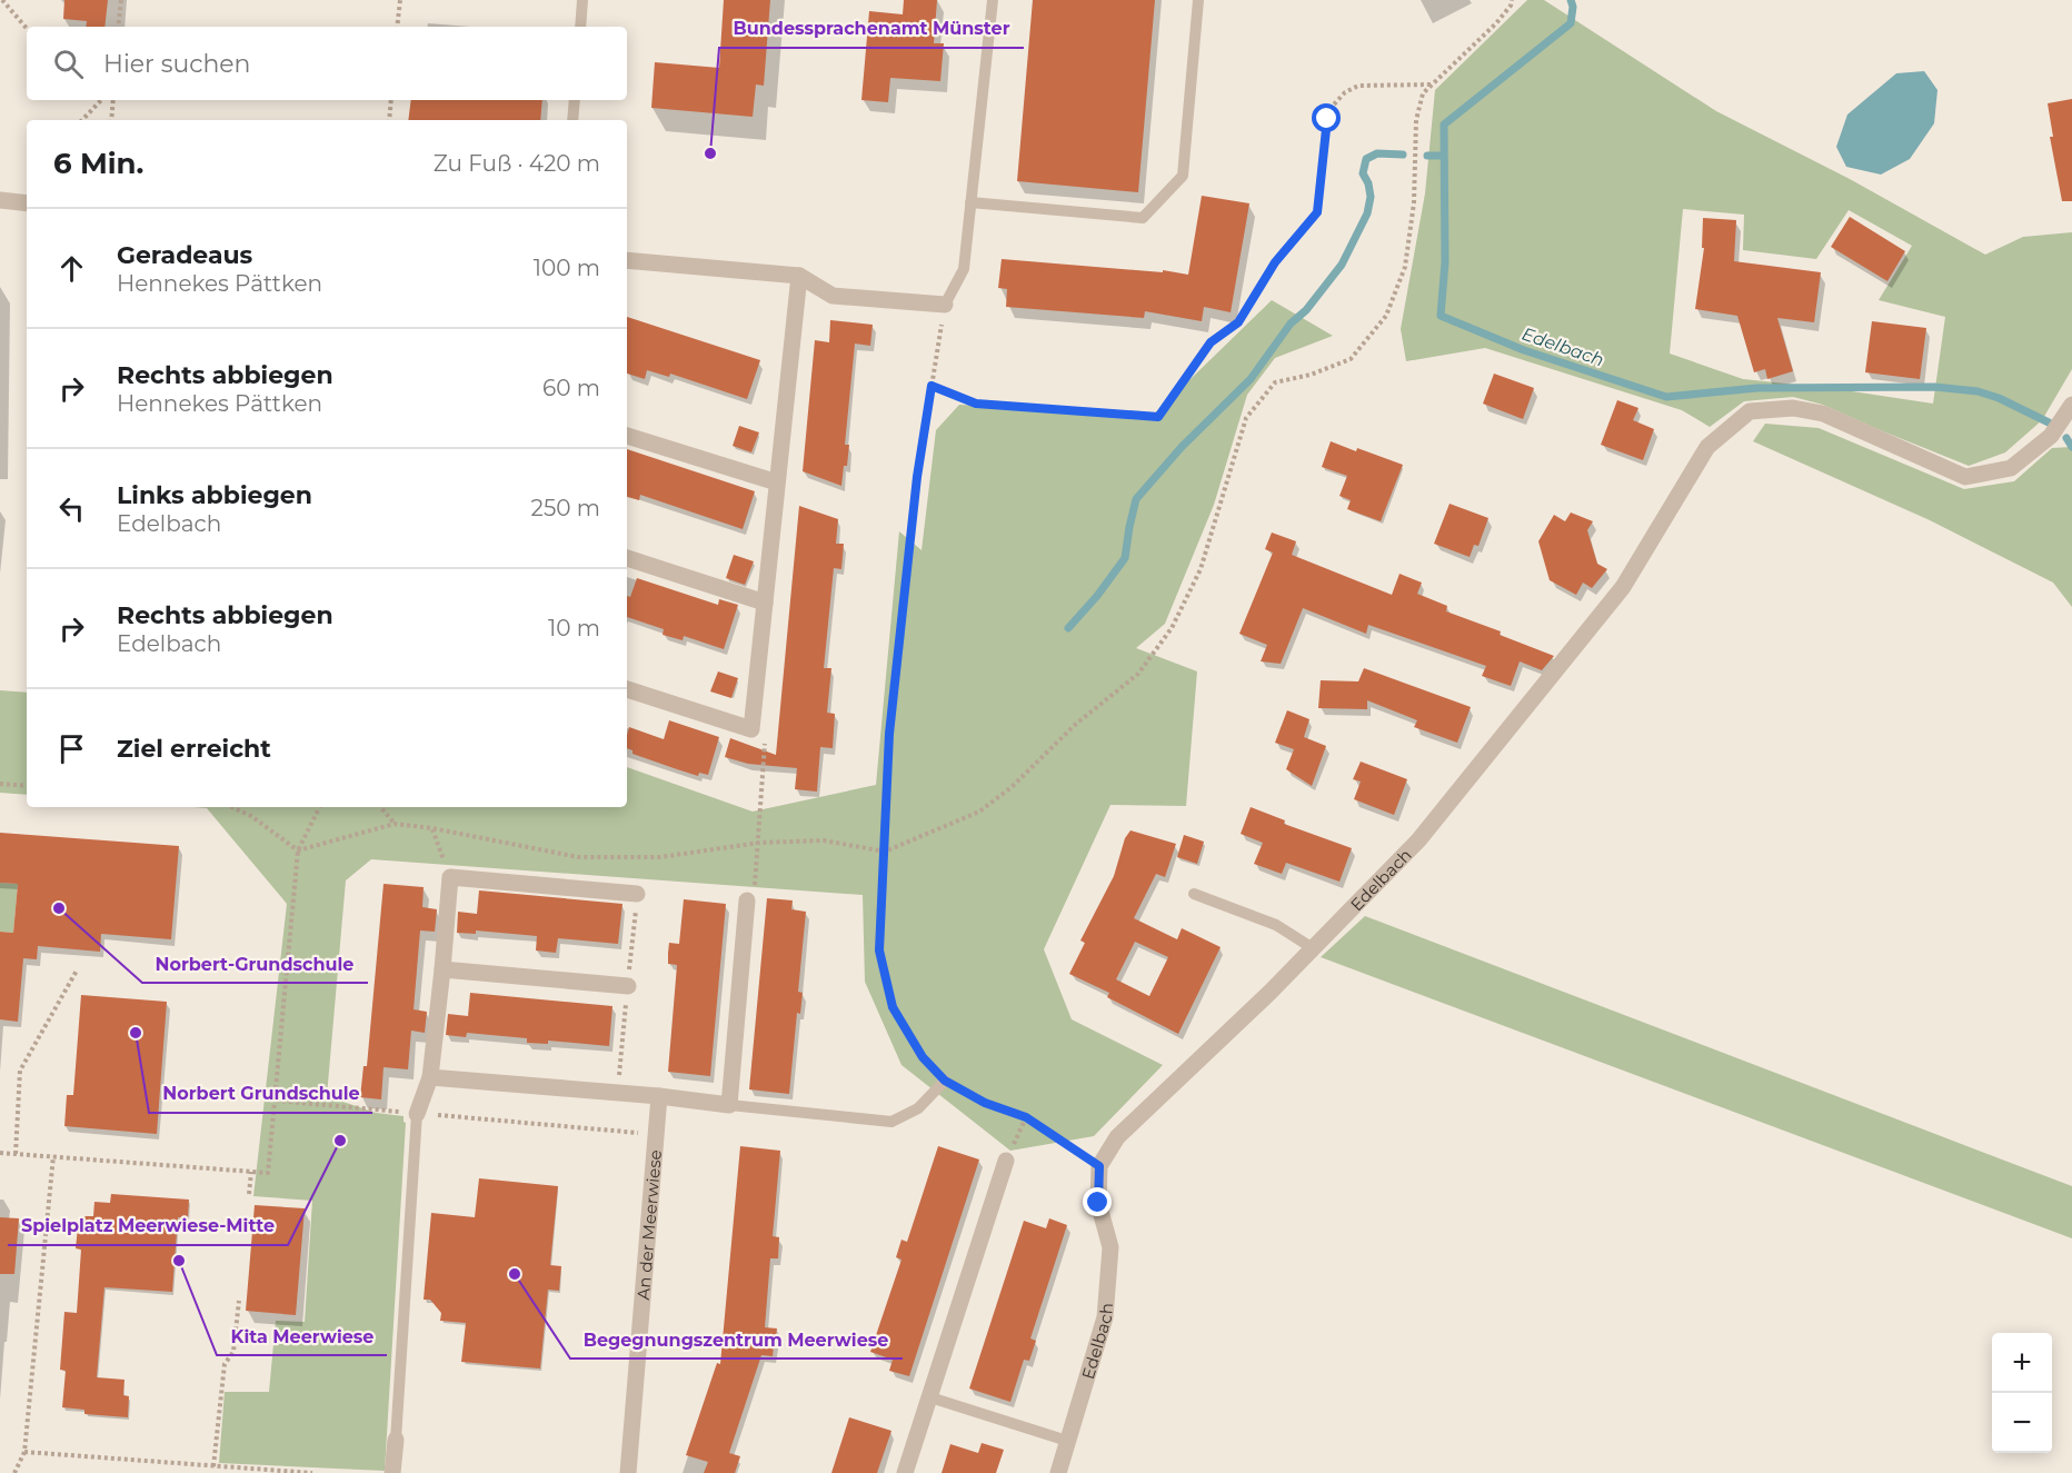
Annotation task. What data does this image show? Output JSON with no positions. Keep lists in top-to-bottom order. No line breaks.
{"streets":{"street":["Edelbach","An der Meerwiese"]},"water":["Edelbach"],"places":["Bundessprachenamt Münster","Norbert-Grundschule","Norbert Grundschule","Spielplatz Meerwiese-Mitte","Kita Meerwiese","Begegnungszentrum Meerwiese"],"page":{"search":"Hier suchen","heading":["6 Min.","Zu Fuß · 420 m"],"list":[["Geradeaus","Hennekes Pättken","100 m"],["Rechts abbiegen","Hennekes Pättken","60 m"],["Links abbiegen","Edelbach","250 m"],["Rechts abbiegen","Edelbach","10 m"],"Ziel erreicht"],"map_buttons":["+","−"]}}
